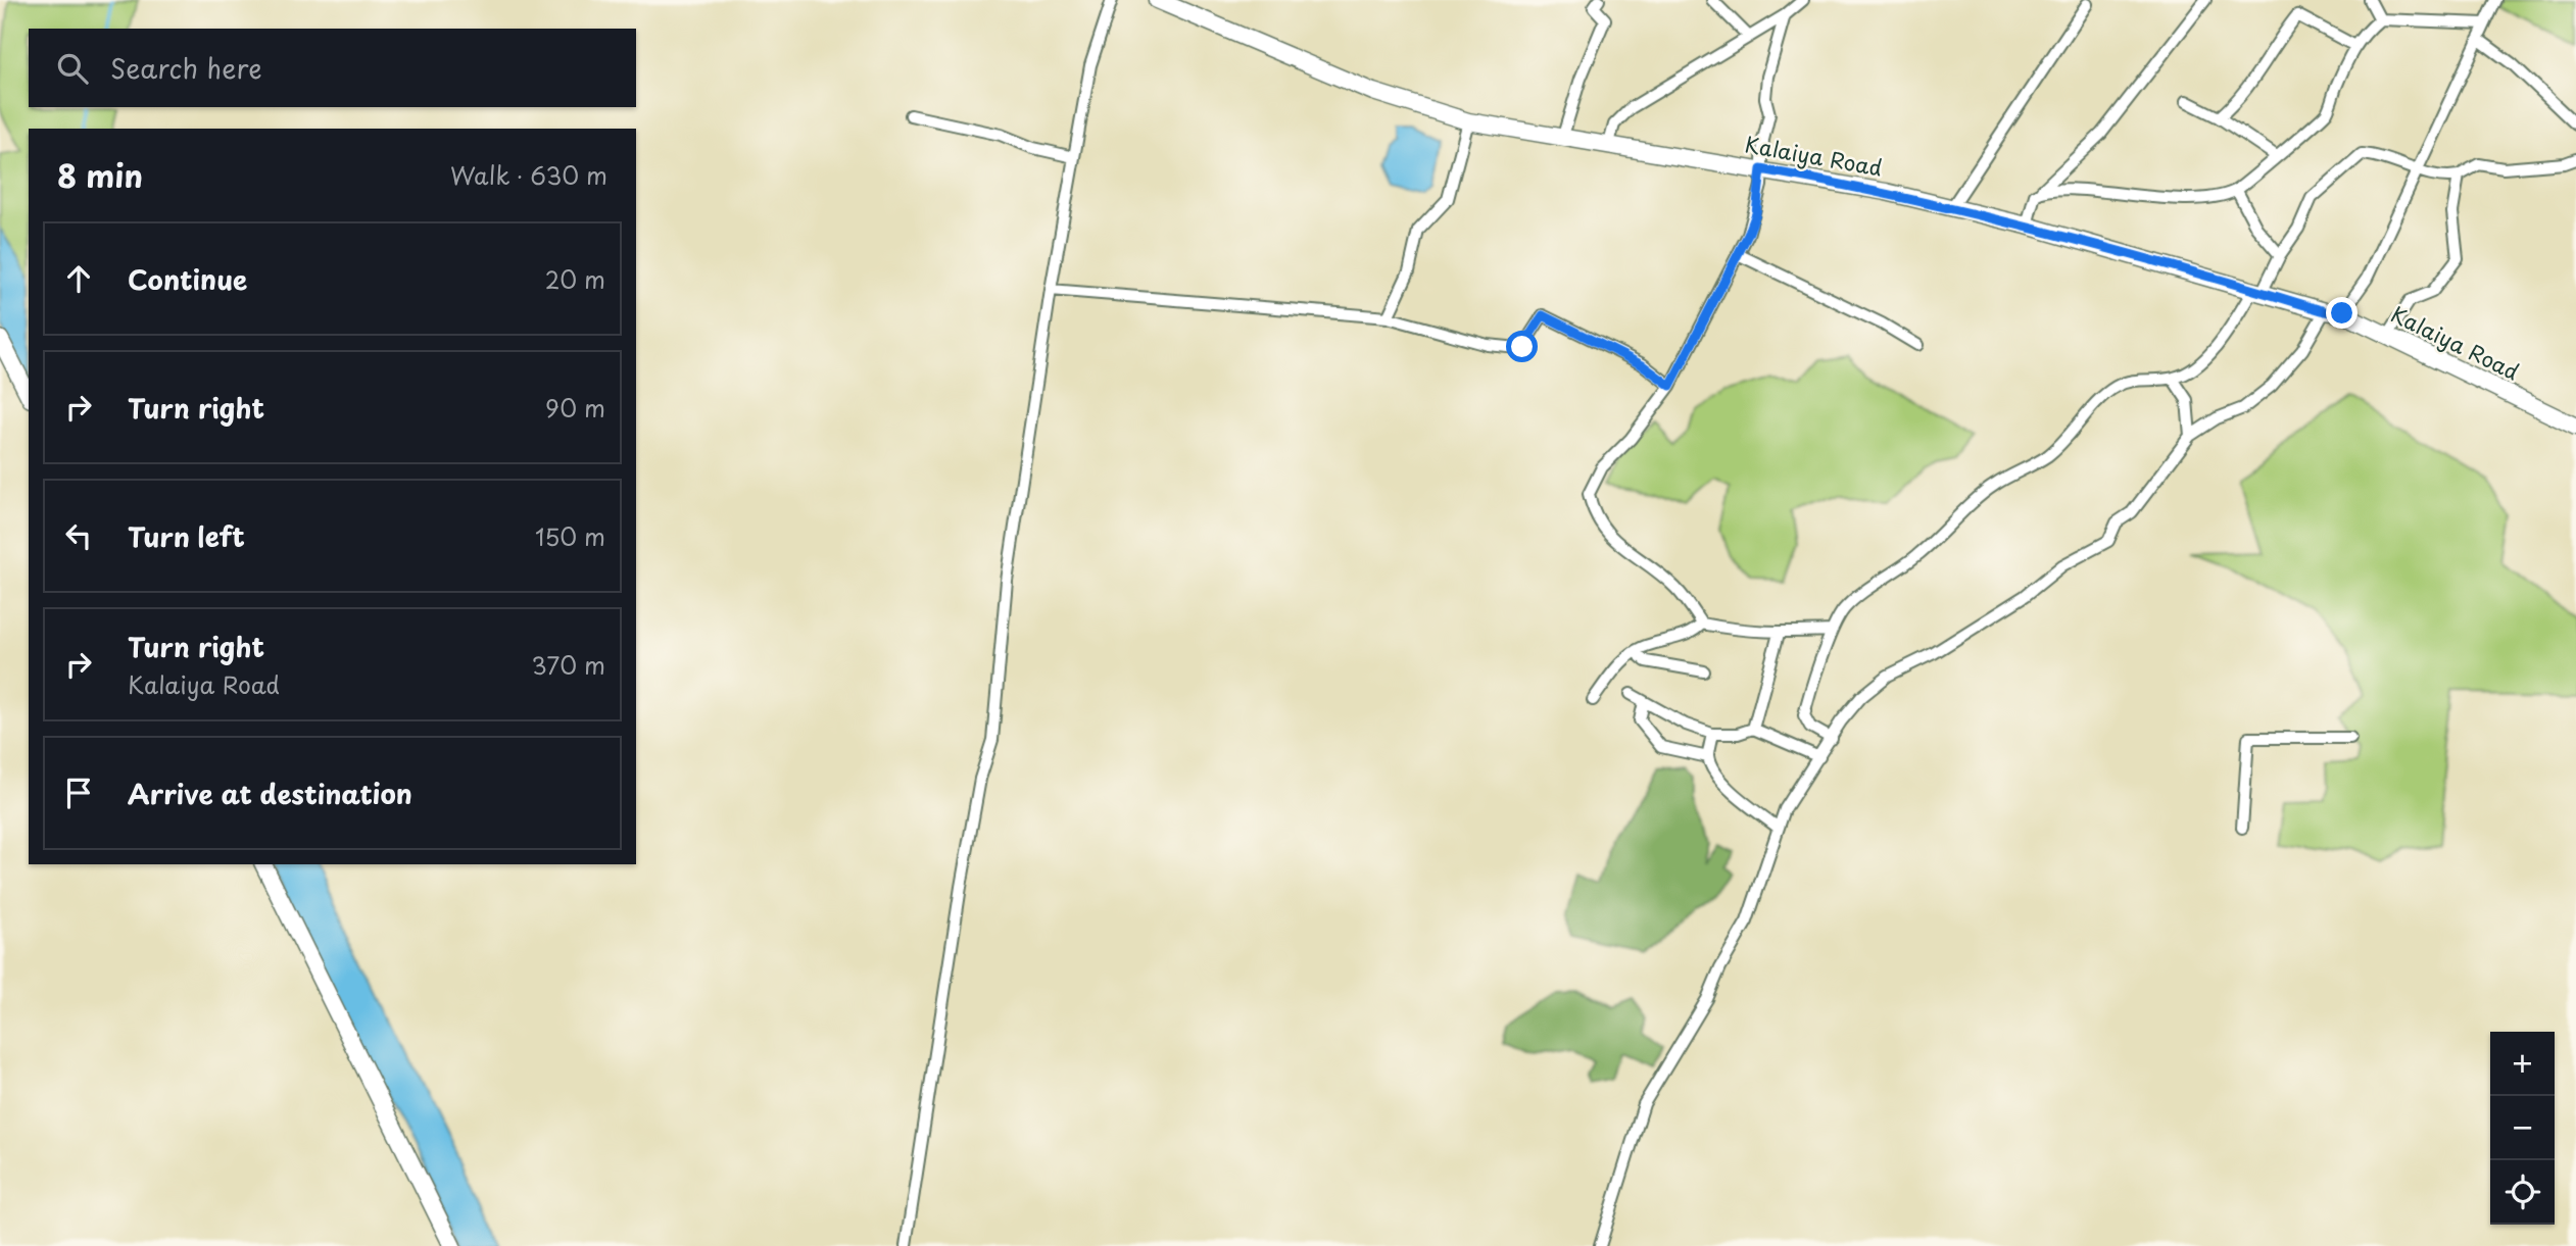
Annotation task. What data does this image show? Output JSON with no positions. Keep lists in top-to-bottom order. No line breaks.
{"streets":{"main road":["Kalaiya Road"]},"page":{"search":"Search here","heading":["8 min","Walk · 630 m"],"list":[["Continue","20 m"],["Turn right","90 m"],["Turn left","150 m"],["Turn right","Kalaiya Road","370 m"],"Arrive at destination"],"map_buttons":["+","−"]}}
